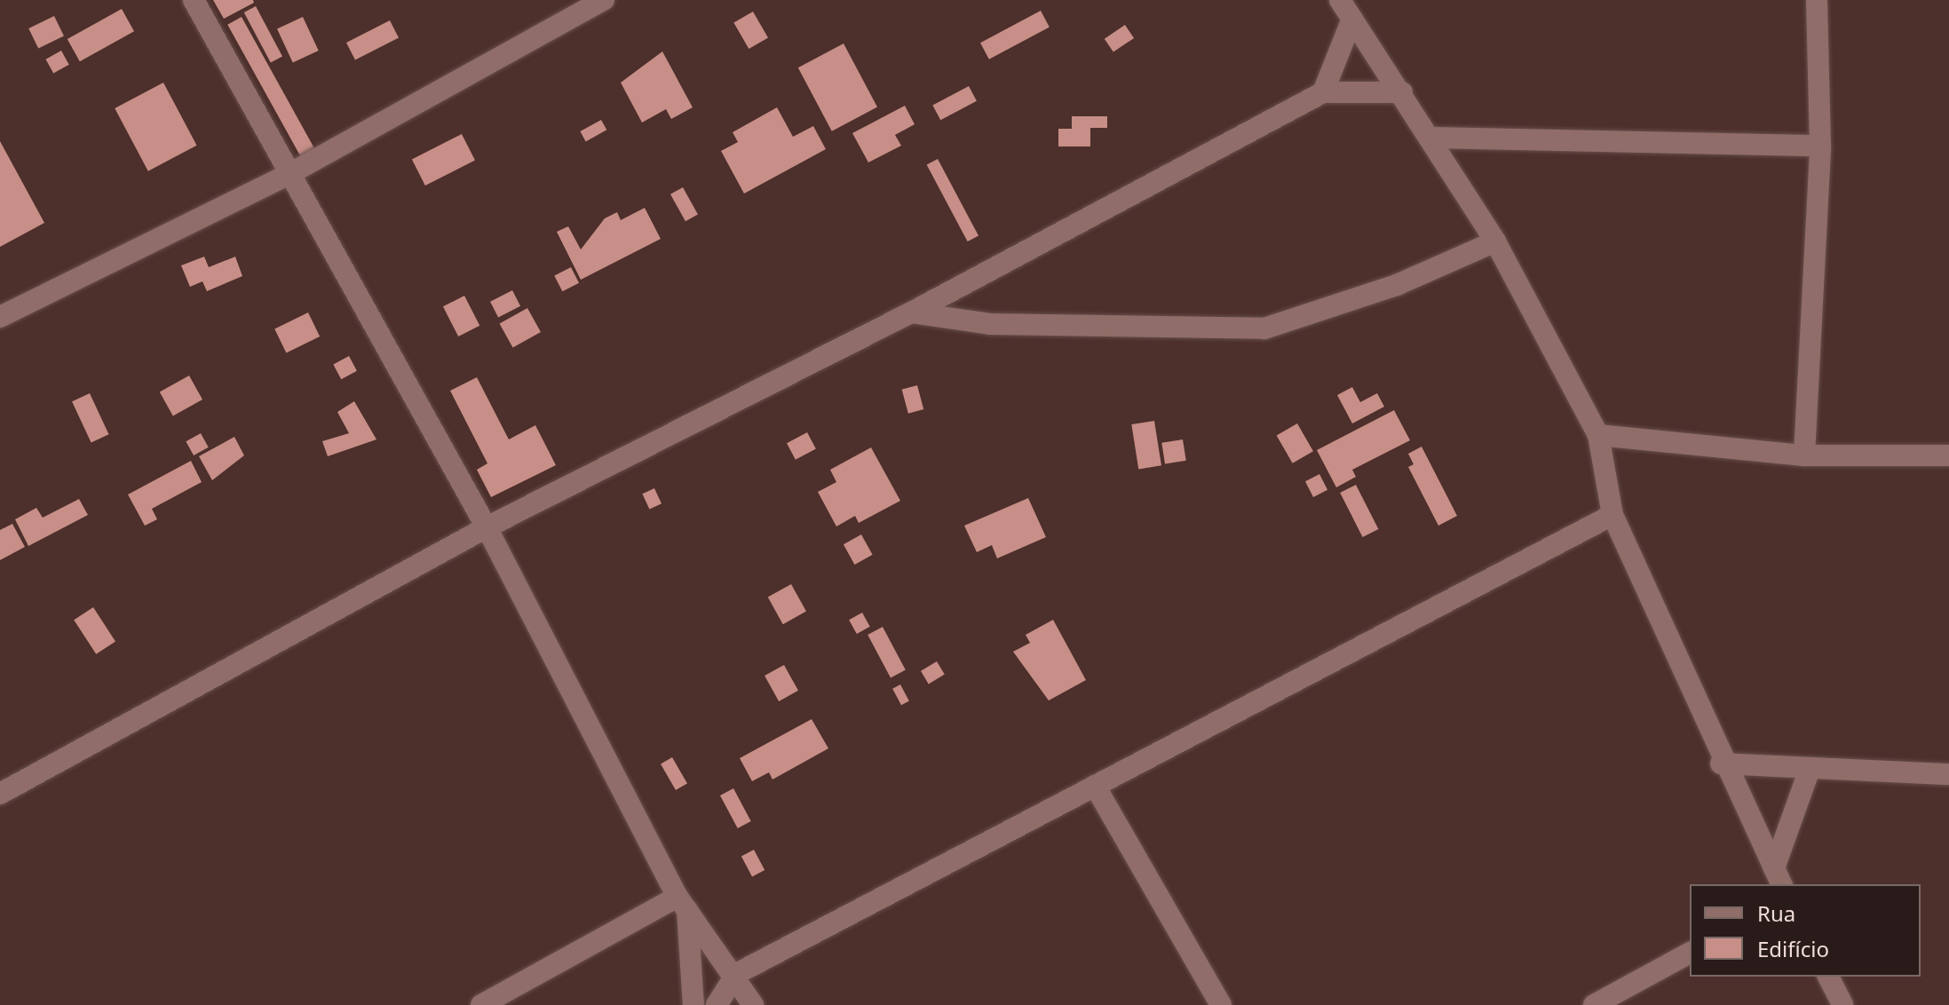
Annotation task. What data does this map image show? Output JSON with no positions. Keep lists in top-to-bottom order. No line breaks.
{"legend":["Rua","Edifício"]}
